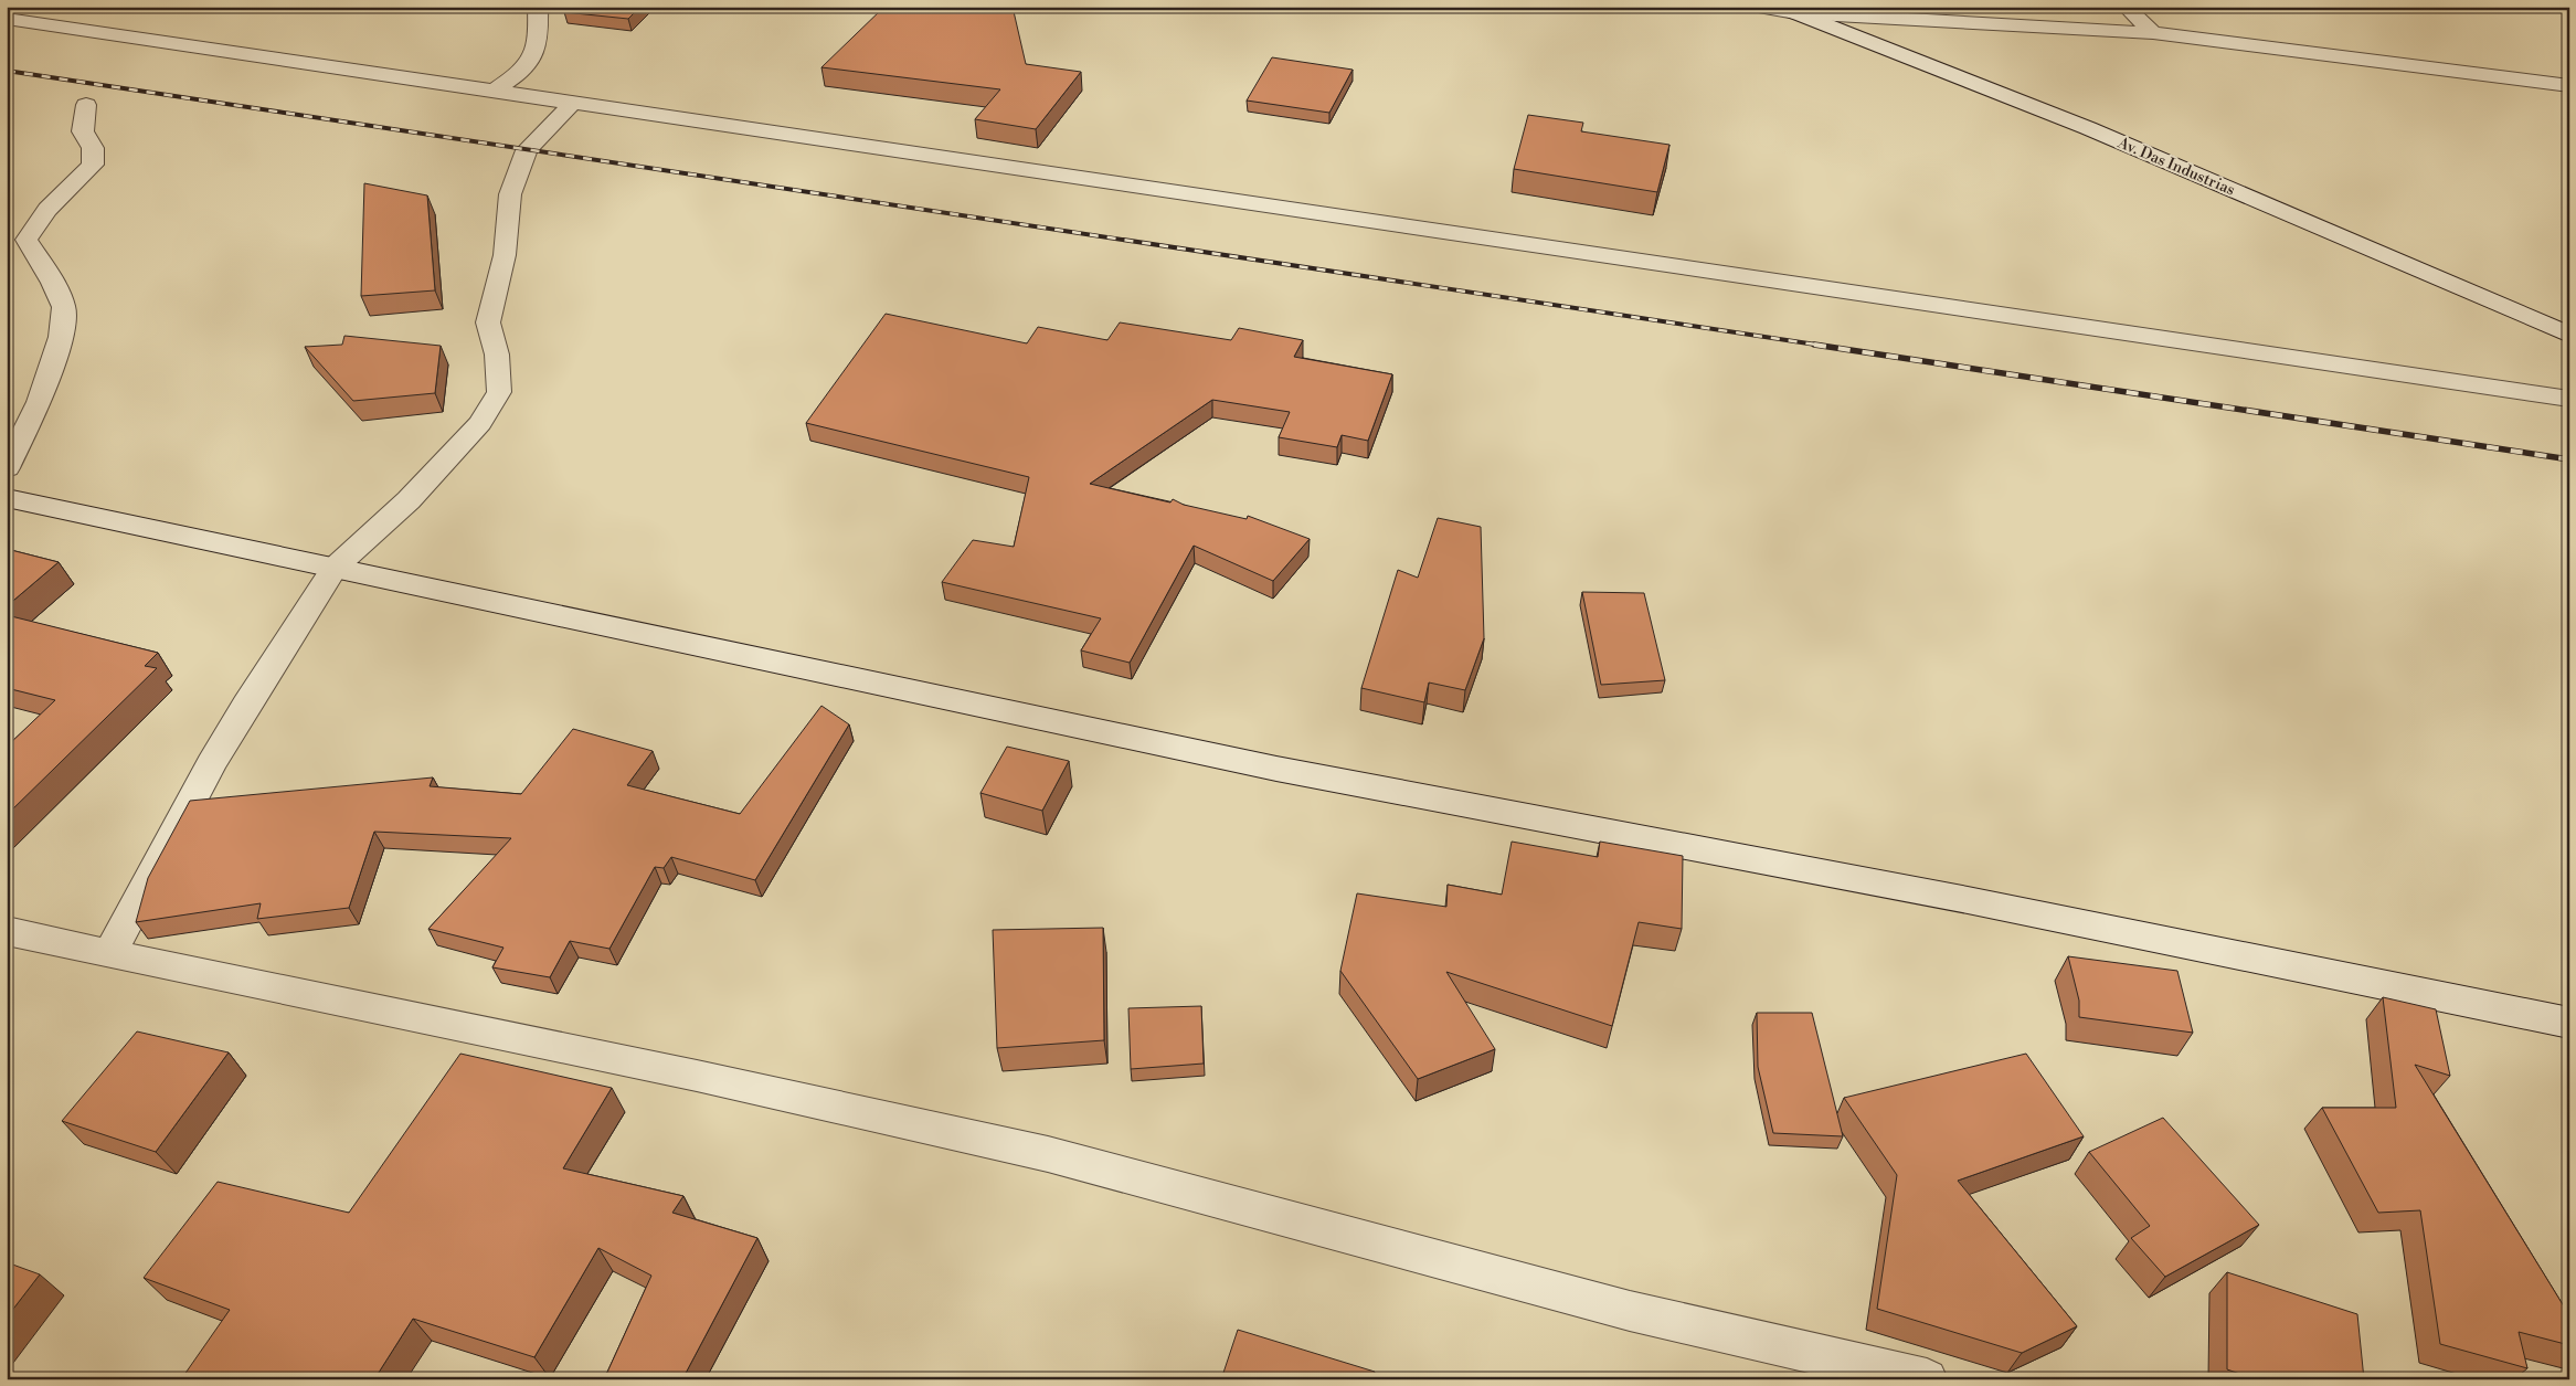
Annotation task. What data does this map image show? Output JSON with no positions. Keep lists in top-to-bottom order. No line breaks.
{"streets":{"street":["Av. Das Industrias"]}}
